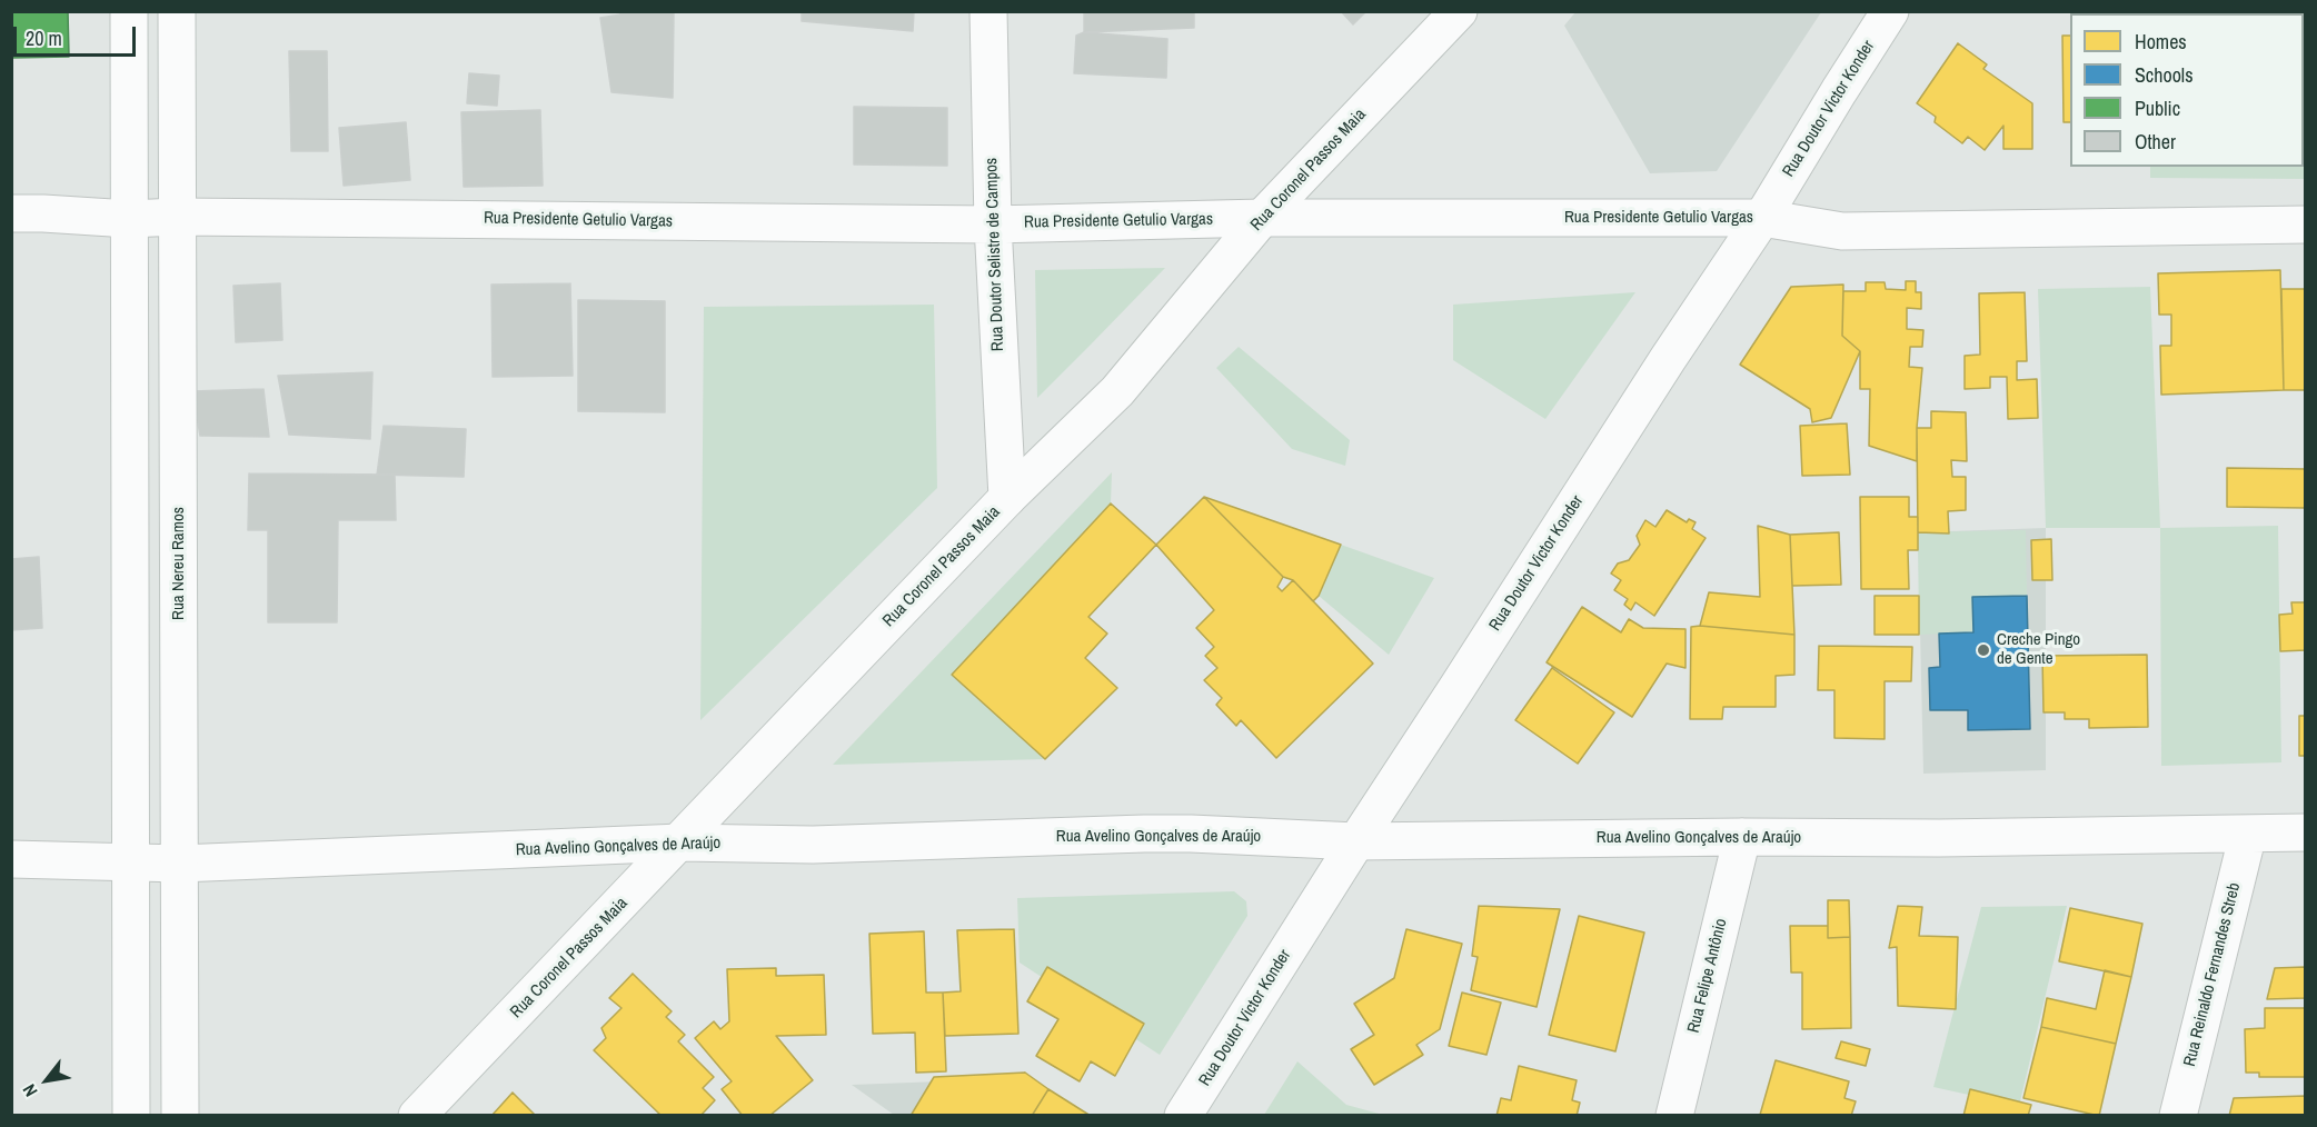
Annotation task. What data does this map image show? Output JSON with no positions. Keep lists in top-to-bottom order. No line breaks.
{"streets":{"street":["Rua Doutor Victor Konder","Rua Coronel Passos Maia","Rua Presidente Getulio Vargas","Rua Doutor Selistre de Campos","Rua Nereu Ramos","Rua Avelino Gonçalves de Araújo","Rua Reinaldo Fernandes Streb","Rua Felipe Antônio"]},"crossings":[["Rua Doutor Victor Konder","Rua Presidente Getulio Vargas"],["Rua Doutor Victor Konder","Rua Avelino Gonçalves de Araújo"],["Rua Coronel Passos Maia","Rua Presidente Getulio Vargas"],["Rua Coronel Passos Maia","Rua Doutor Selistre de Campos"],["Rua Coronel Passos Maia","Rua Avelino Gonçalves de Araújo"],["Rua Presidente Getulio Vargas","Rua Doutor Selistre de Campos"],["Rua Presidente Getulio Vargas","Rua Nereu Ramos"],["Rua Nereu Ramos","Rua Avelino Gonçalves de Araújo"],["Rua Avelino Gonçalves de Araújo","Rua Reinaldo Fernandes Streb"],["Rua Avelino Gonçalves de Araújo","Rua Felipe Antônio"]],"places":["Creche Pingo de Gente"],"legend":["Homes","Schools","Public","Other"],"scale_bar":"20 m","north":"bottom left"}
